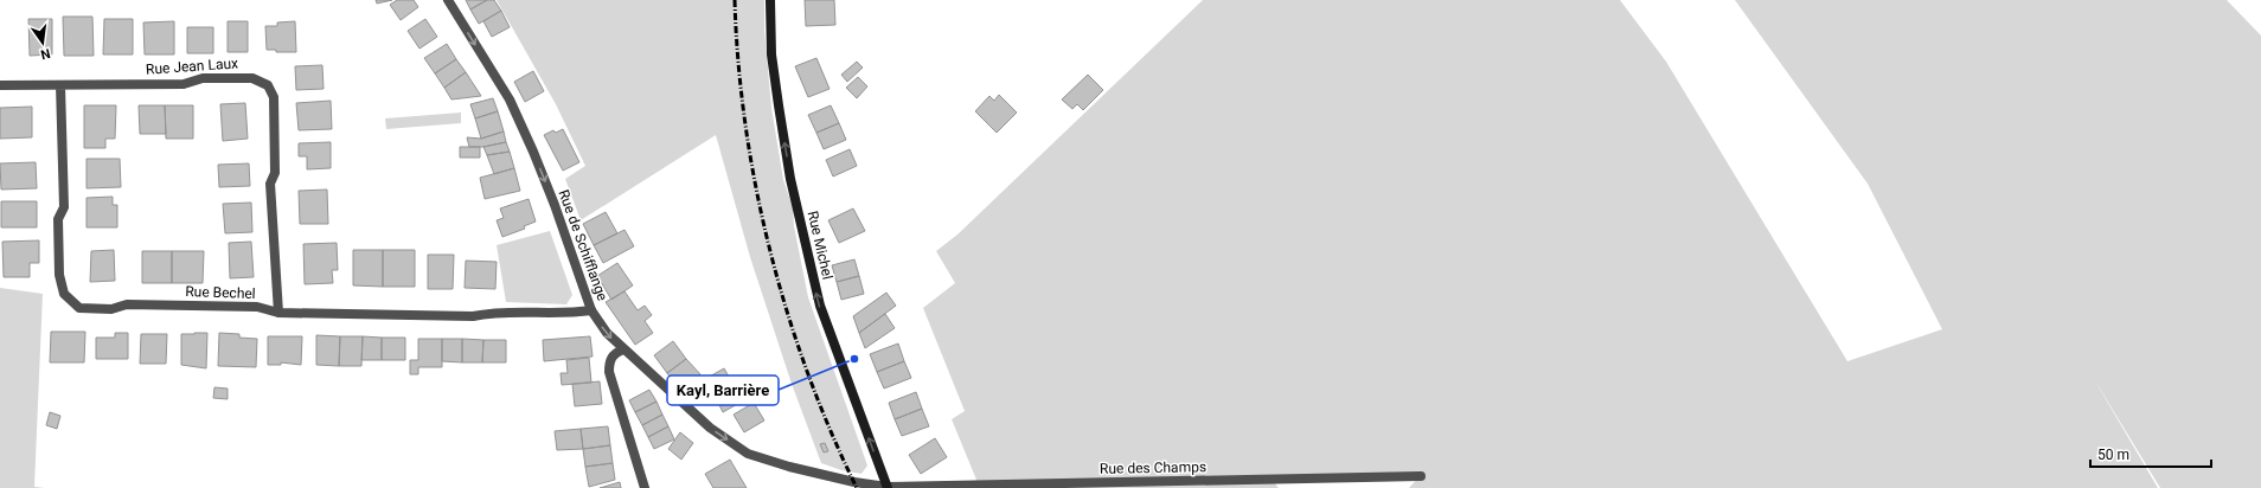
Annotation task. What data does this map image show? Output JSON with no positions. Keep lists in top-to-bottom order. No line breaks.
{"streets":{"main road":["Rue Michel"],"street":["Rue Jean Laux","Rue de Schifflange","Rue Bechel","Rue des Champs"]},"crossings":[["Rue Jean Laux","Rue Bechel"],["Rue de Schifflange","Rue Michel"],["Rue de Schifflange","Rue Bechel"],["Rue de Schifflange","Rue des Champs"],["Rue Michel","Rue des Champs"]],"one_way":["Rue de Schifflange","Rue Michel"],"places":["Kayl, Barrière"],"scale_bar":"50 m","north":"bottom"}
